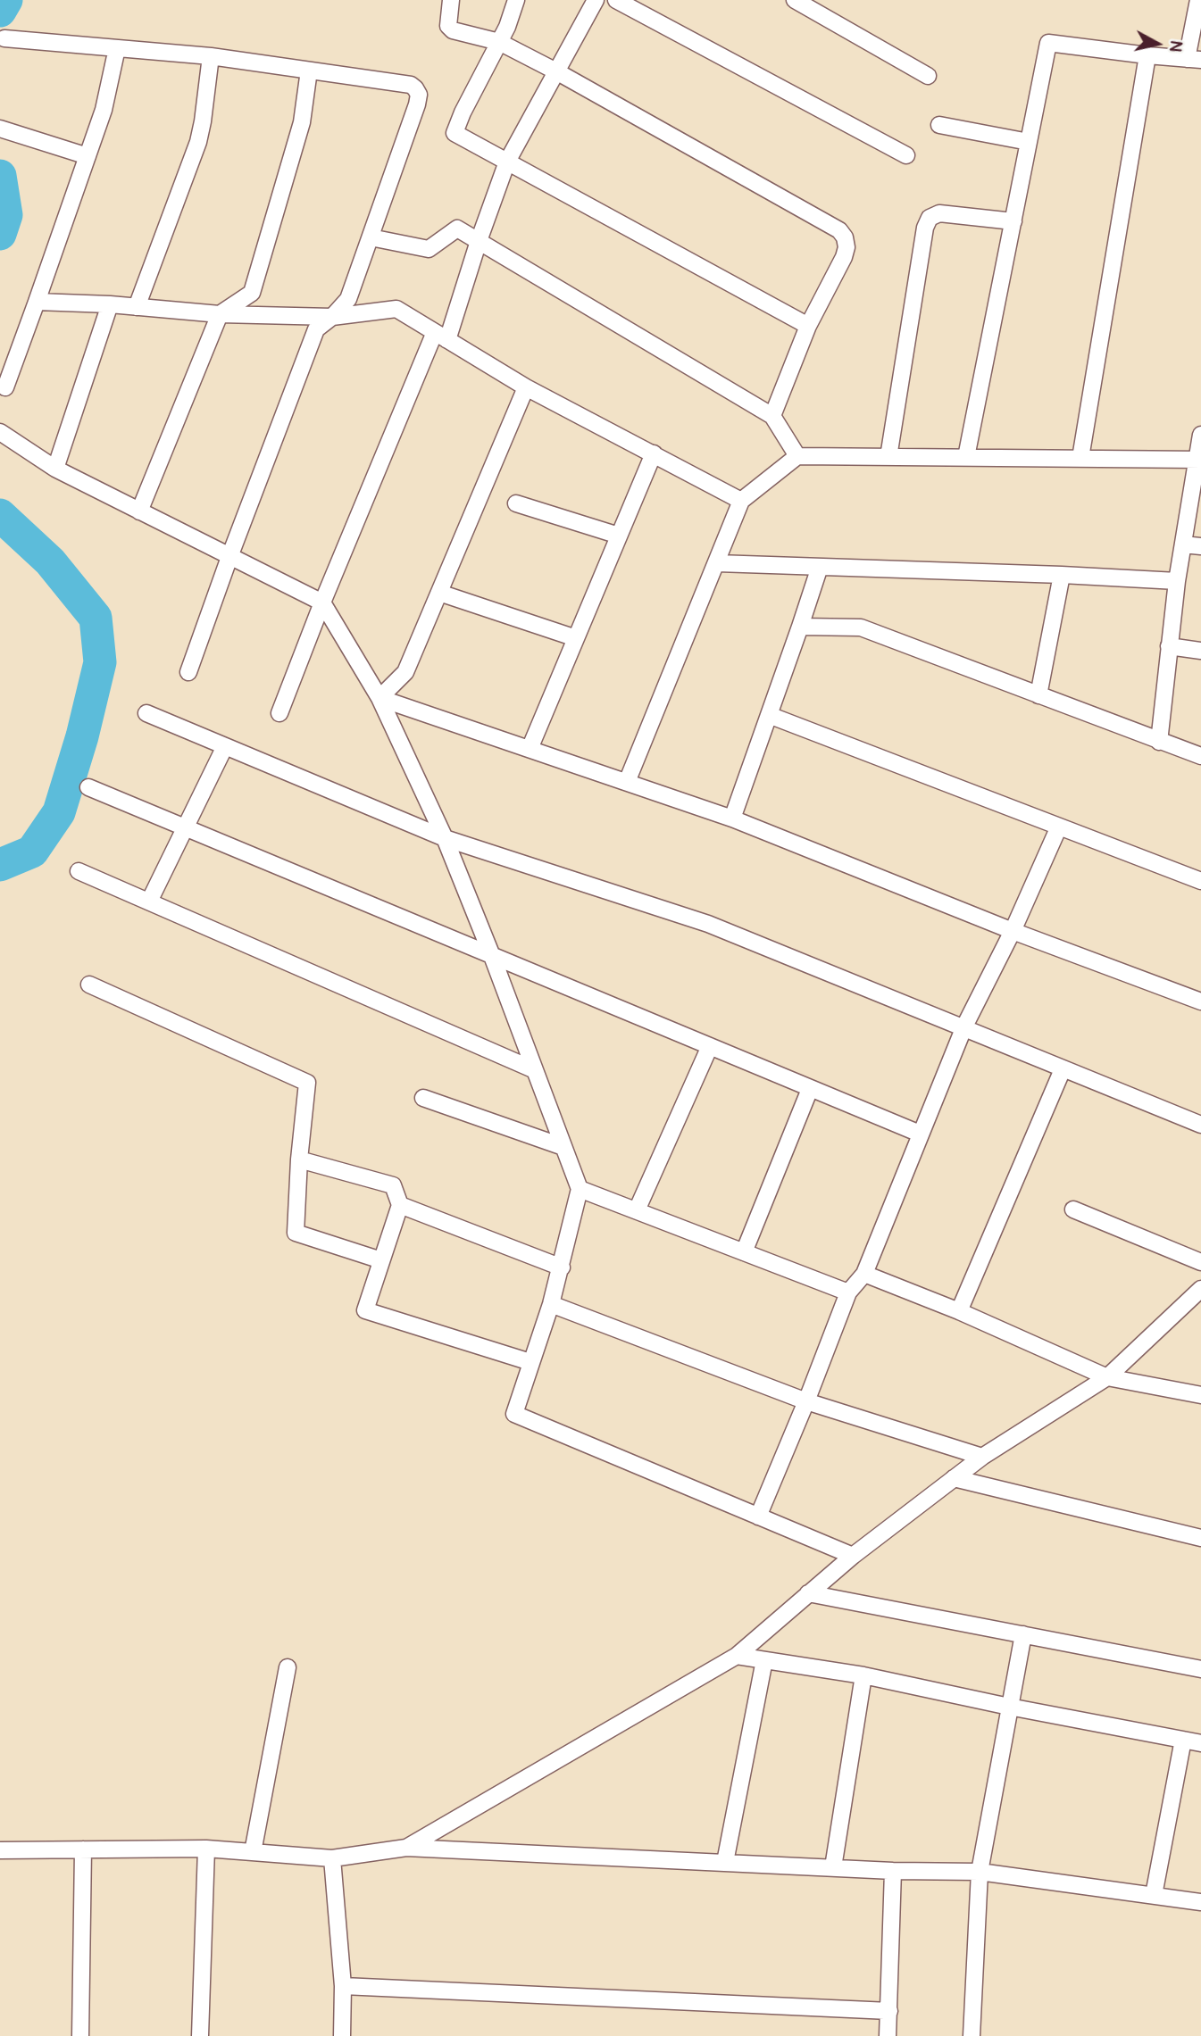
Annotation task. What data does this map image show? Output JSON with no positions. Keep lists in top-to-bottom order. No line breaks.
{"north":"right"}
